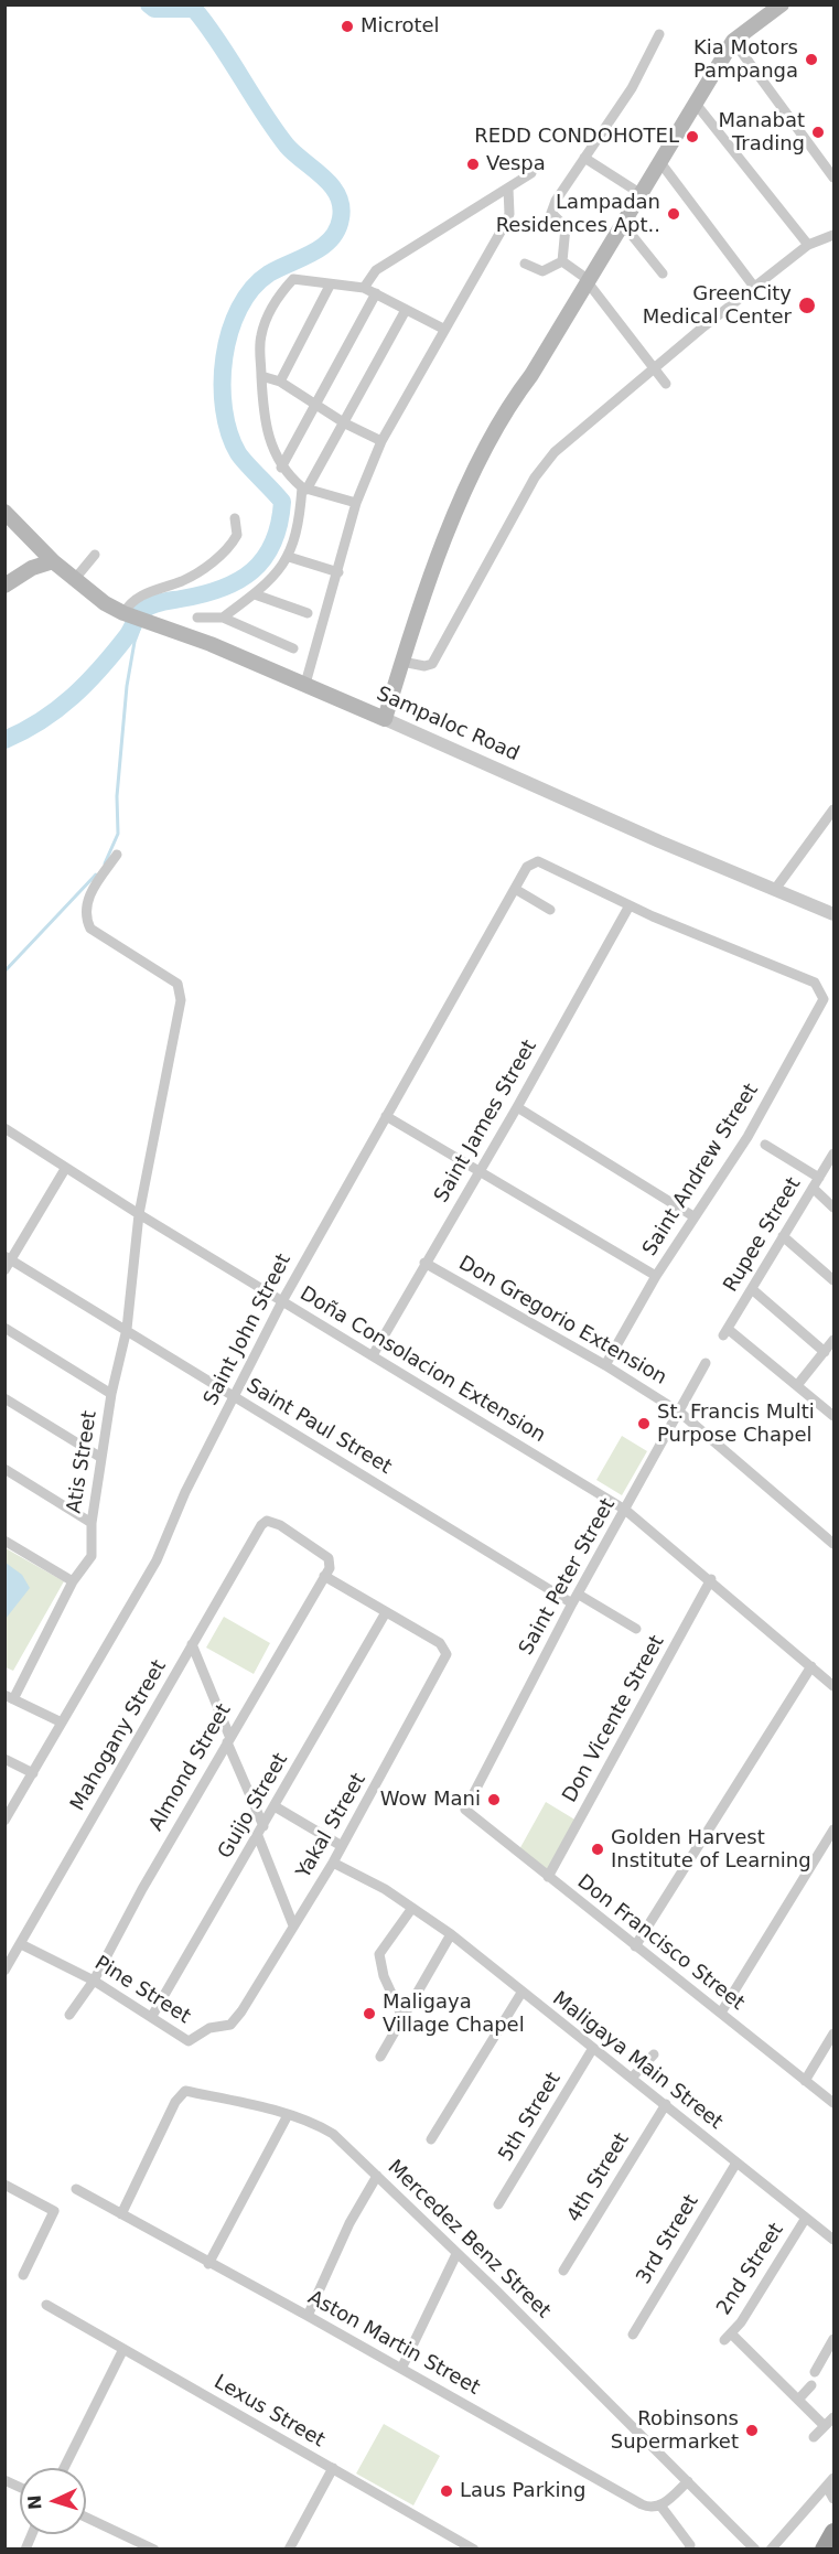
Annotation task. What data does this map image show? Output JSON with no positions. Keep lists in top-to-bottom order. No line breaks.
{"streets":{"main road":["Sampaloc Road"],"street":["Saint James Street","Saint Andrew Street","Rupee Street","Don Gregorio Extension","Saint John Street","Doña Consolacion Extension","Saint Paul Street","Atis Street","Saint Peter Street","Don Vicente Street","Mahogany Street","Almond Street","Guijo Street","Yakal Street","Don Francisco Street","Pine Street","Maligaya Main Street","5th Street","4th Street","Mercedez Benz Street","3rd Street","2nd Street","Aston Martin Street","Lexus Street"]},"crossings":[["Saint James Street","Saint Andrew Street"],["Saint James Street","Don Gregorio Extension"],["Saint James Street","Saint John Street"],["Saint James Street","Doña Consolacion Extension"],["Saint Andrew Street","Don Gregorio Extension"],["Saint Andrew Street","Saint John Street"],["Don Gregorio Extension","Saint Peter Street"],["Saint John Street","Doña Consolacion Extension"],["Saint John Street","Saint Paul Street"],["Doña Consolacion Extension","Atis Street"],["Doña Consolacion Extension","Saint Peter Street"],["Doña Consolacion Extension","Don Vicente Street"],["Saint Paul Street","Atis Street"],["Saint Paul Street","Saint Peter Street"],["Saint Peter Street","Don Francisco Street"],["Don Vicente Street","Don Francisco Street"],["Mahogany Street","Almond Street"],["Mahogany Street","Pine Street"],["Almond Street","Pine Street"],["Guijo Street","Yakal Street"],["Guijo Street","Pine Street"],["Yakal Street","Pine Street"],["Yakal Street","Maligaya Main Street"],["Maligaya Main Street","5th Street"],["Maligaya Main Street","4th Street"],["Maligaya Main Street","3rd Street"],["Maligaya Main Street","2nd Street"],["Mercedez Benz Street","Aston Martin Street"]],"places":["Microtel","Kia Motors Pampanga","Manabat Trading","REDD CONDOHOTEL","Vespa","Lampadan Residences Apt..","GreenCity Medical Center","St. Francis Multi Purpose Chapel","Wow Mani","Golden Harvest Institute of Learning","Maligaya Village Chapel","Robinsons Supermarket","Laus Parking"],"north":"left"}
